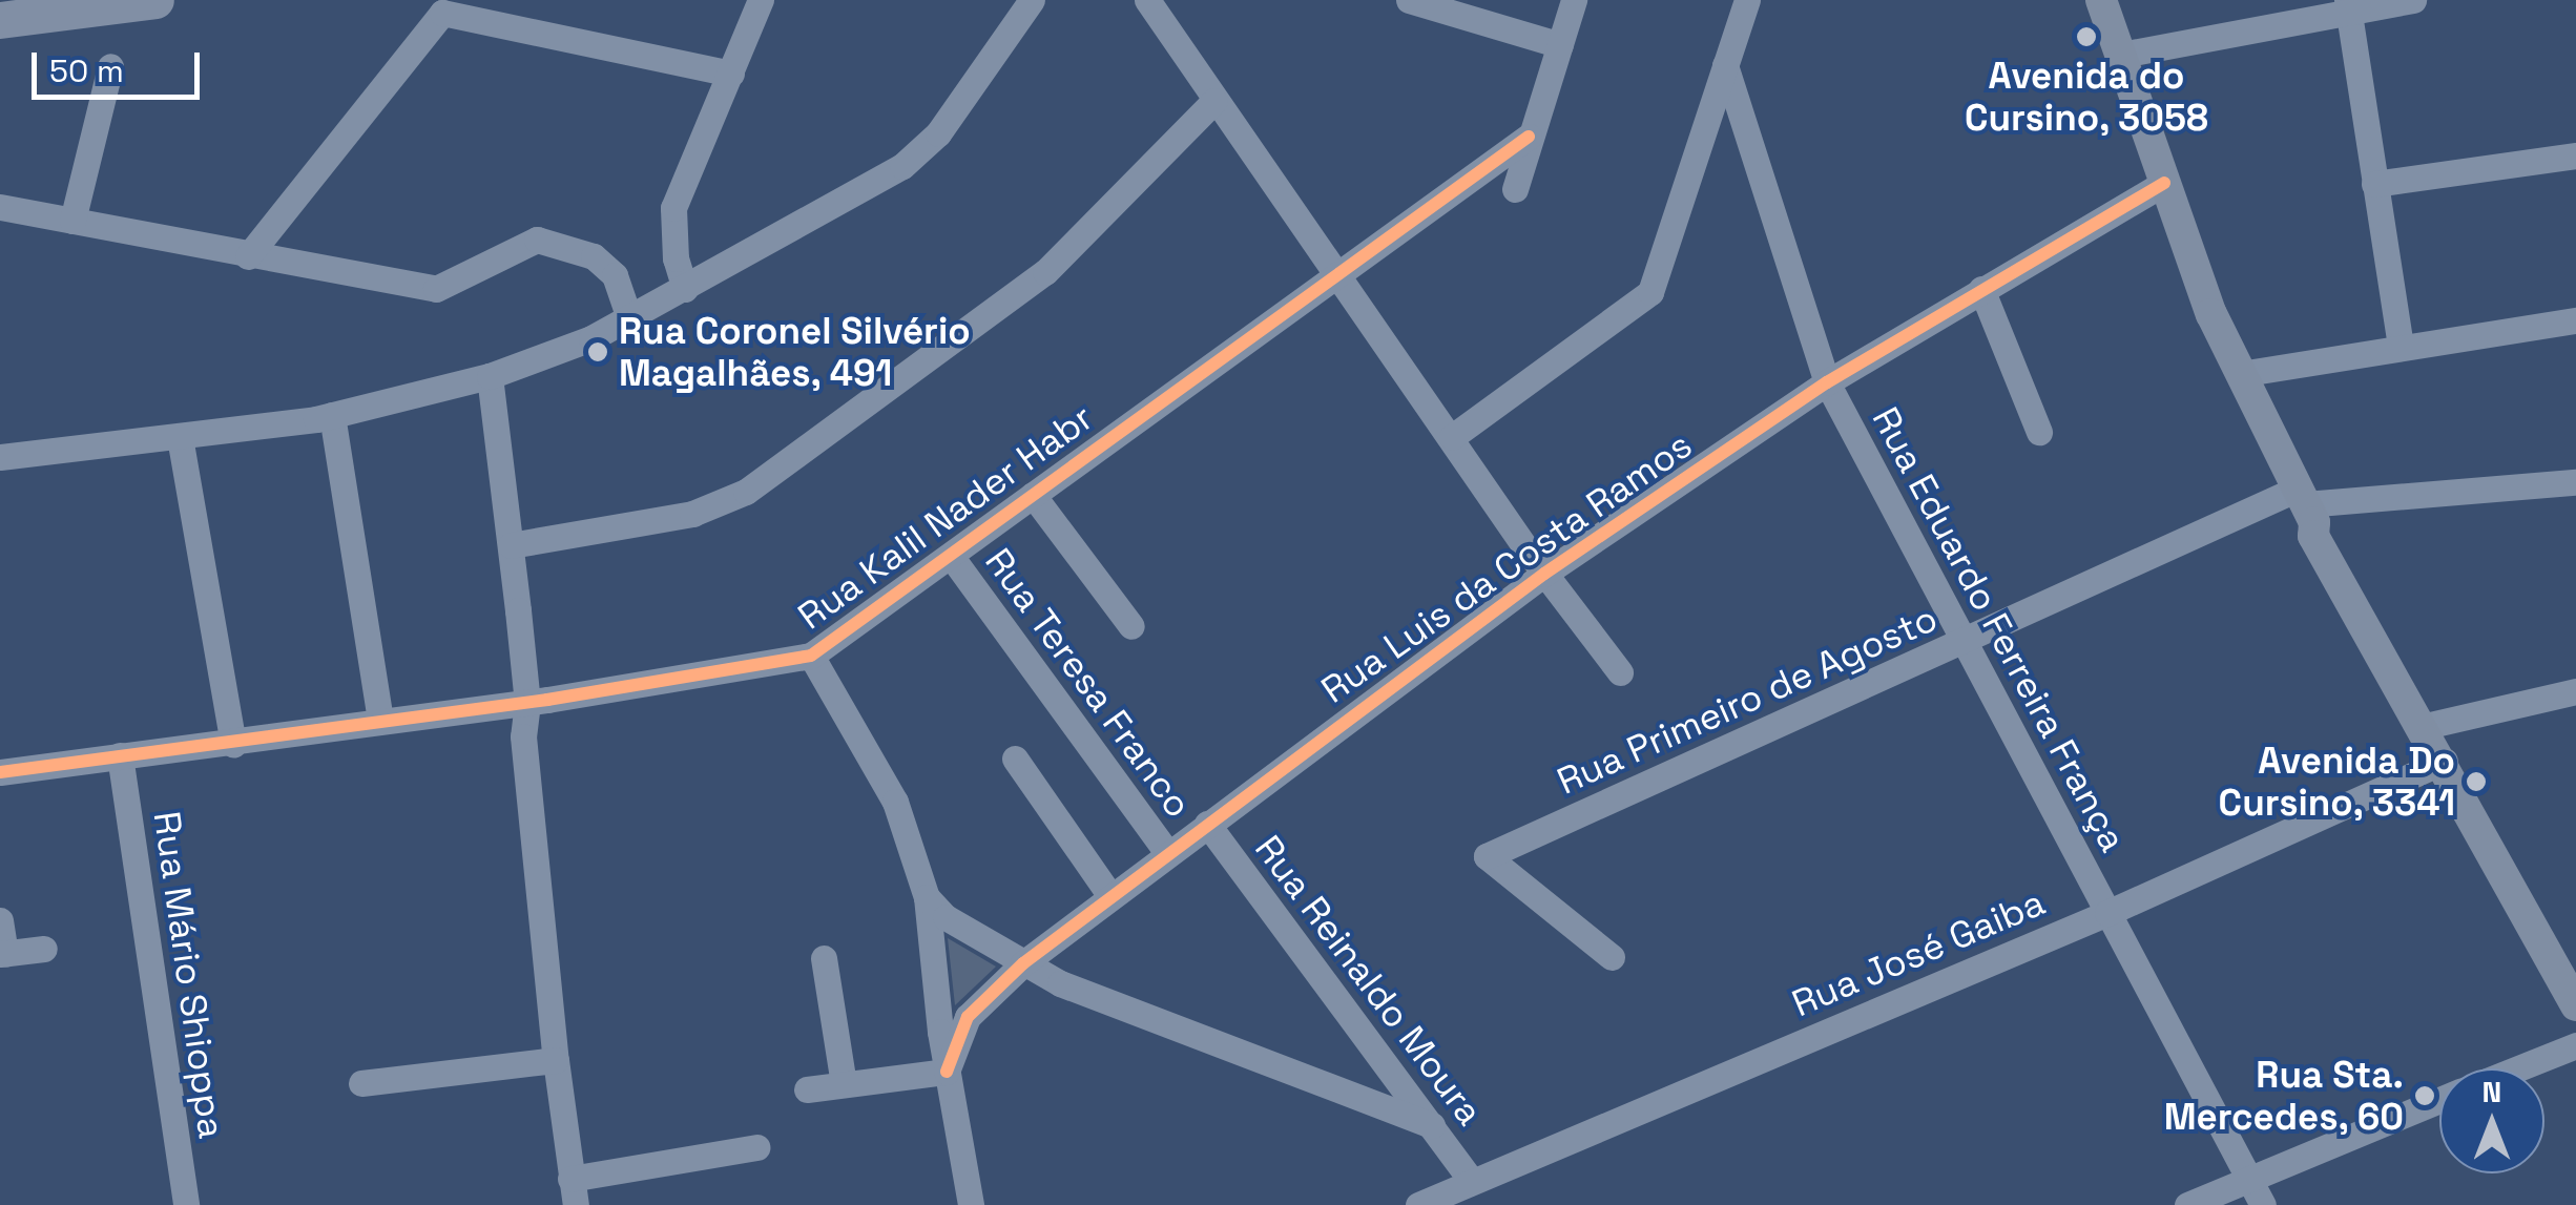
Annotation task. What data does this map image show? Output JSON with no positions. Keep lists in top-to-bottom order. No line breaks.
{"streets":{"street":["Rua Kalil Nader Habr","Rua Luis da Costa Ramos","Rua Eduardo Ferreira França","Rua Teresa Franco","Rua Primeiro de Agosto","Rua José Gaiba","Rua Mário Shioppa","Rua Reinaldo Moura"]},"crossings":[["Rua Kalil Nader Habr","Rua Teresa Franco"],["Rua Kalil Nader Habr","Rua Mário Shioppa"],["Rua Luis da Costa Ramos","Rua Eduardo Ferreira França"],["Rua Luis da Costa Ramos","Rua Teresa Franco"],["Rua Luis da Costa Ramos","Rua Reinaldo Moura"],["Rua Eduardo Ferreira França","Rua Primeiro de Agosto"],["Rua Eduardo Ferreira França","Rua José Gaiba"],["Rua José Gaiba","Rua Reinaldo Moura"]],"places":["Avenida do Cursino, 3058","Rua Coronel Silvério Magalhães, 491","Avenida Do Cursino, 3341","Rua Sta. Mercedes, 60"],"scale_bar":"50 m","north":"top"}
